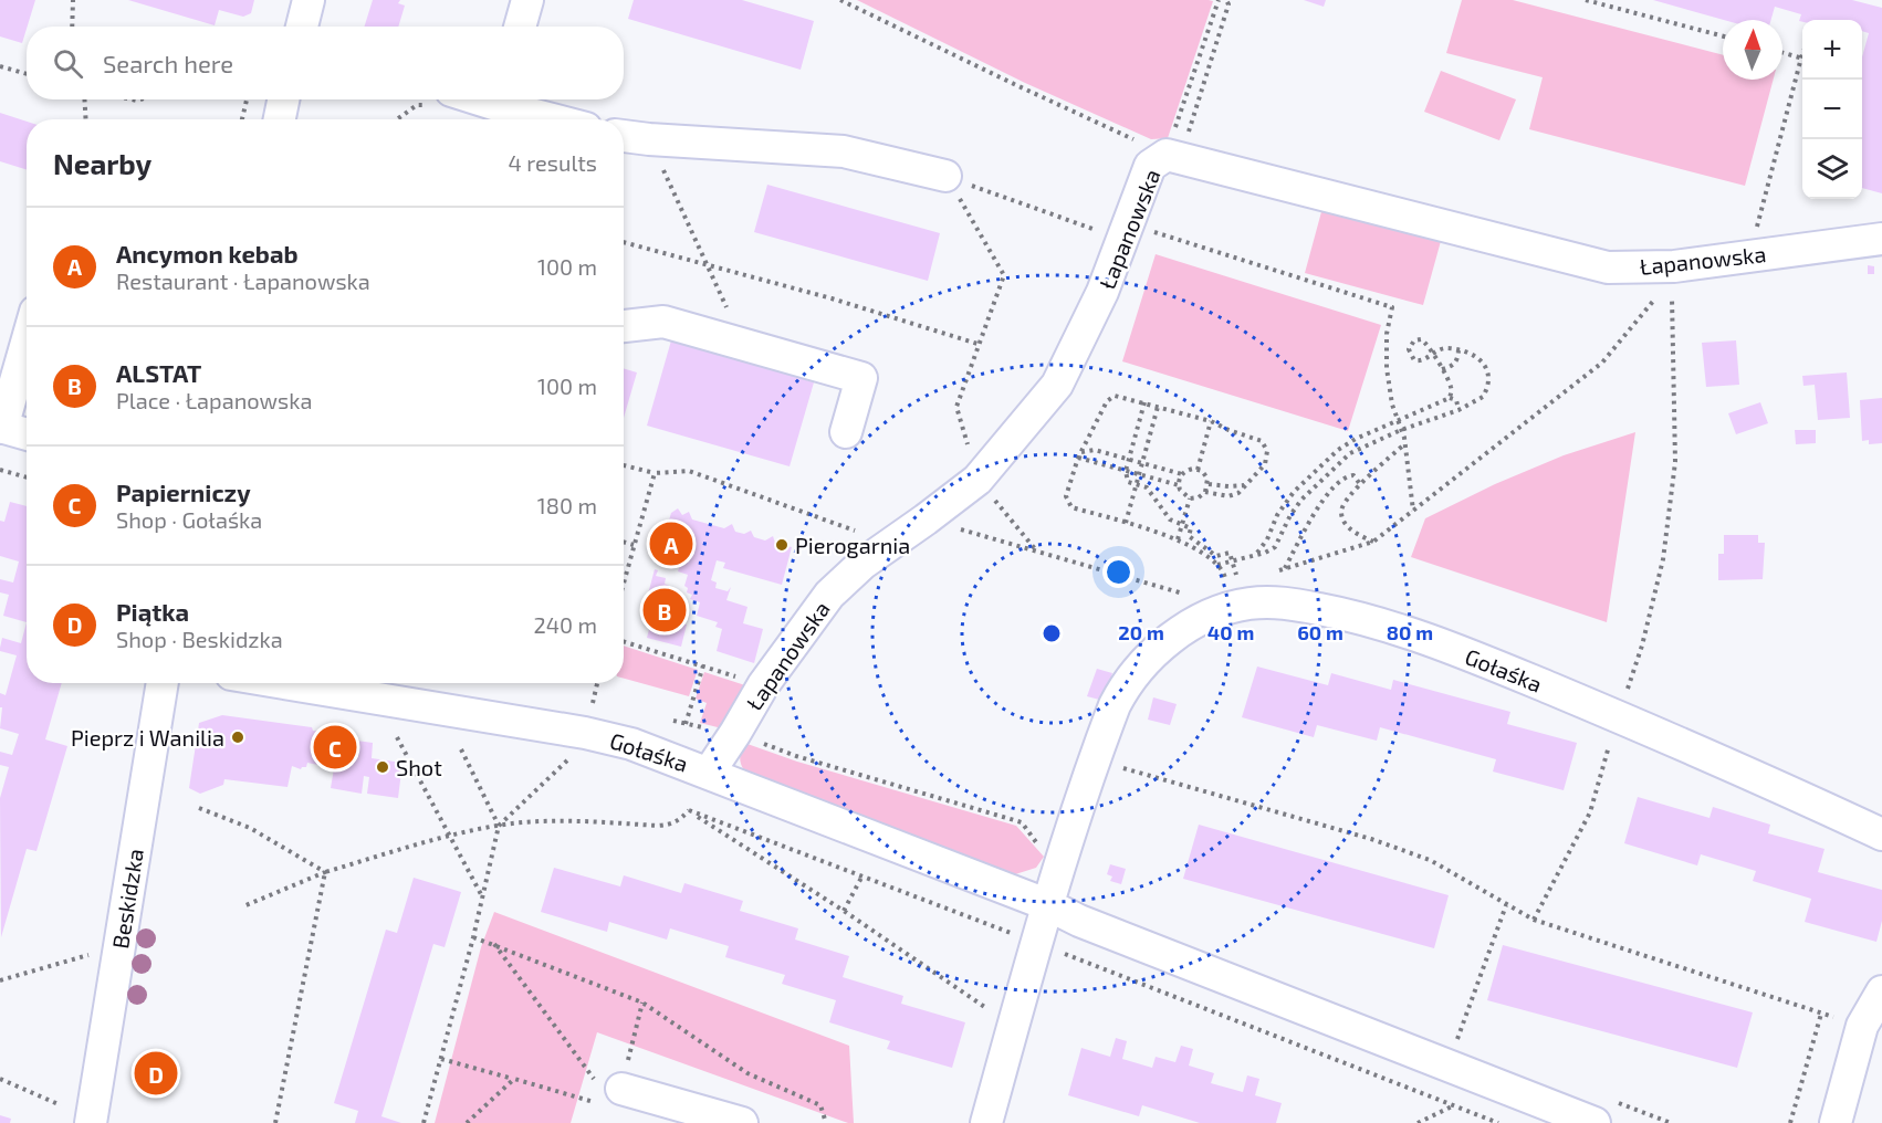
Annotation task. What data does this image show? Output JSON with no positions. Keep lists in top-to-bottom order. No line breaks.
{"streets":{"street":["Łapanowska","Gołaśka","Beskidzka"]},"crossings":[["Łapanowska","Gołaśka"]],"places":["Pierogarnia","Pieprz i Wanilia","Shot"],"north":"top","page":{"map_buttons":["+","−"],"search":"Search here","heading":["Nearby","4 results"],"list":[{"mark":"A","name":"Ancymon kebab","note":"Restaurant · Łapanowska","value":"100 m"},{"mark":"B","name":"ALSTAT","note":"Place · Łapanowska","value":"100 m"},{"mark":"C","name":"Papierniczy","note":"Shop · Gołaśka","value":"180 m"},{"mark":"D","name":"Piątka","note":"Shop · Beskidzka","value":"240 m"}],"pins":["A","B","C","D"]},"rings":["20 m","40 m","60 m","80 m"]}
